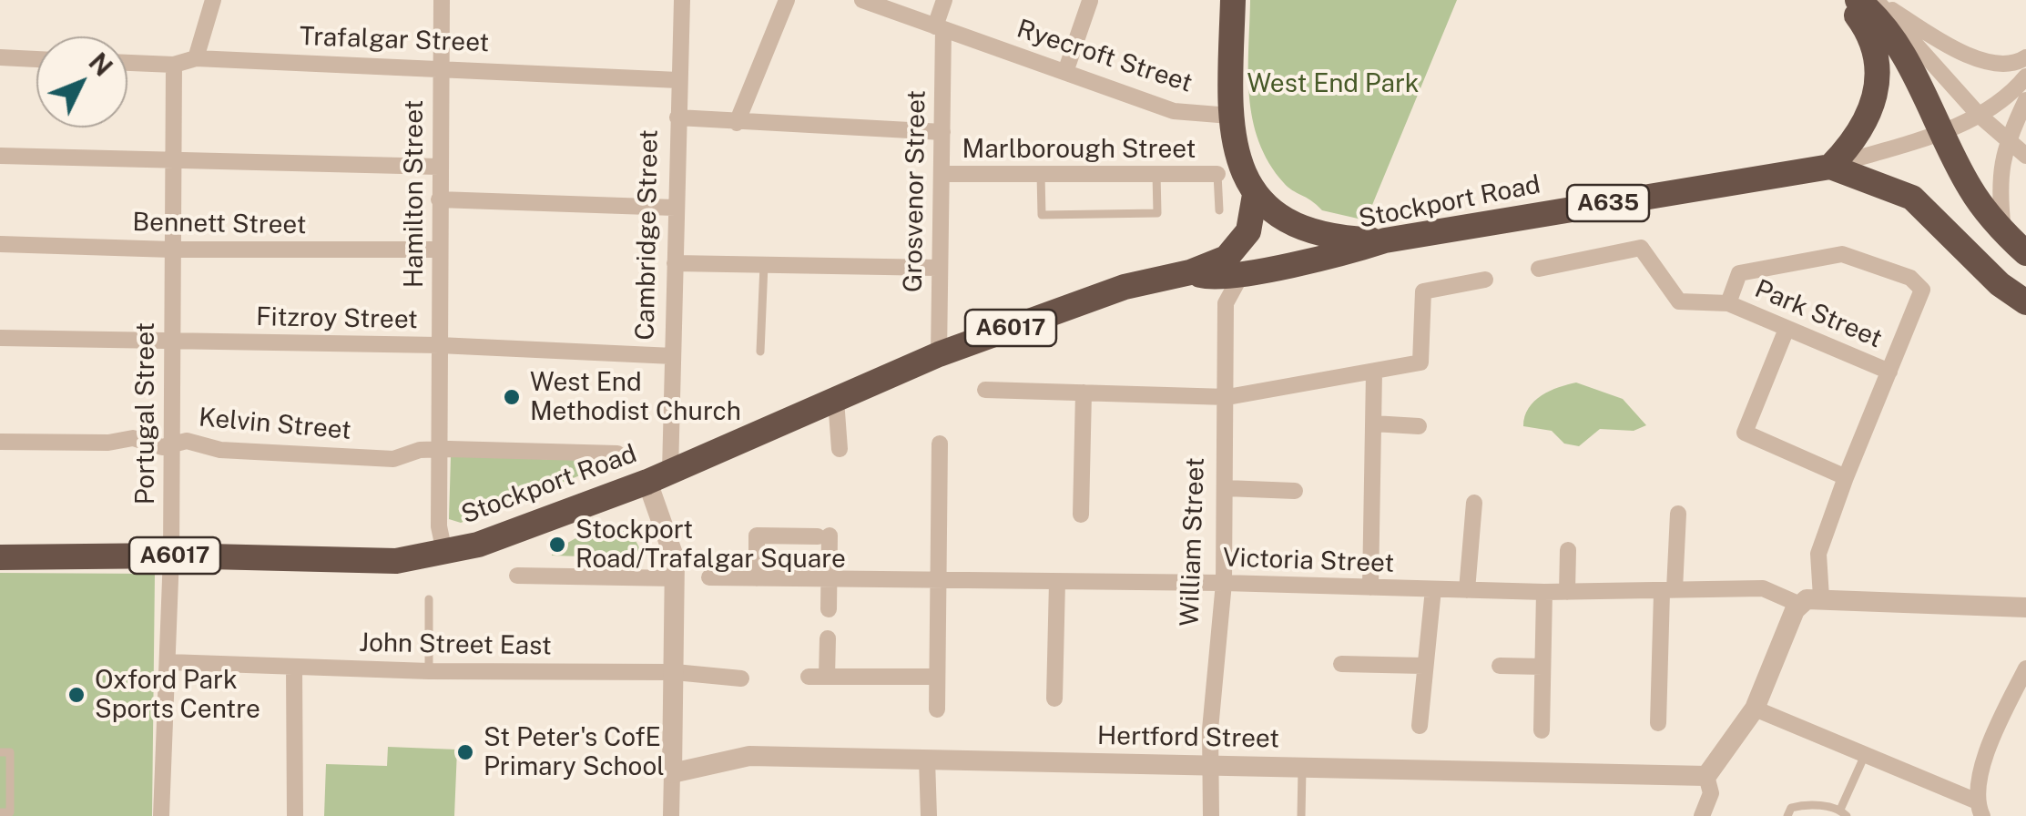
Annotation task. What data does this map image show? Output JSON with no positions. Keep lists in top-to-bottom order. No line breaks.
{"streets":{"highway":["Stockport Road","A635","A6017"],"street":["Trafalgar Street","Ryecroft Street","Marlborough Street","Grosvenor Street","Hamilton Street","Bennett Street","Cambridge Street","Park Street","Fitzroy Street","Portugal Street","Kelvin Street","William Street","Victoria Street","John Street East","Hertford Street"]},"crossings":[["Trafalgar Street","Hamilton Street"],["Trafalgar Street","Cambridge Street"],["Trafalgar Street","Portugal Street"],["Ryecroft Street","Grosvenor Street"],["Marlborough Street","Grosvenor Street"],["Grosvenor Street","Stockport Road"],["Hamilton Street","Stockport Road"],["Hamilton Street","Bennett Street"],["Hamilton Street","Fitzroy Street"],["Hamilton Street","Kelvin Street"],["Stockport Road","A635"],["Stockport Road","Cambridge Street"],["Stockport Road","Portugal Street"],["Stockport Road","William Street"],["Bennett Street","Portugal Street"],["Cambridge Street","Fitzroy Street"],["Cambridge Street","John Street East"],["Cambridge Street","Hertford Street"],["Fitzroy Street","Portugal Street"],["Portugal Street","Kelvin Street"],["Portugal Street","John Street East"],["William Street","Victoria Street"],["William Street","Hertford Street"]],"parks":["West End Park"],"places":["West End Methodist Church","Stockport Road/Trafalgar Square","Oxford Park Sports Centre","St Peter's CofE Primary School"],"north":"top right"}
